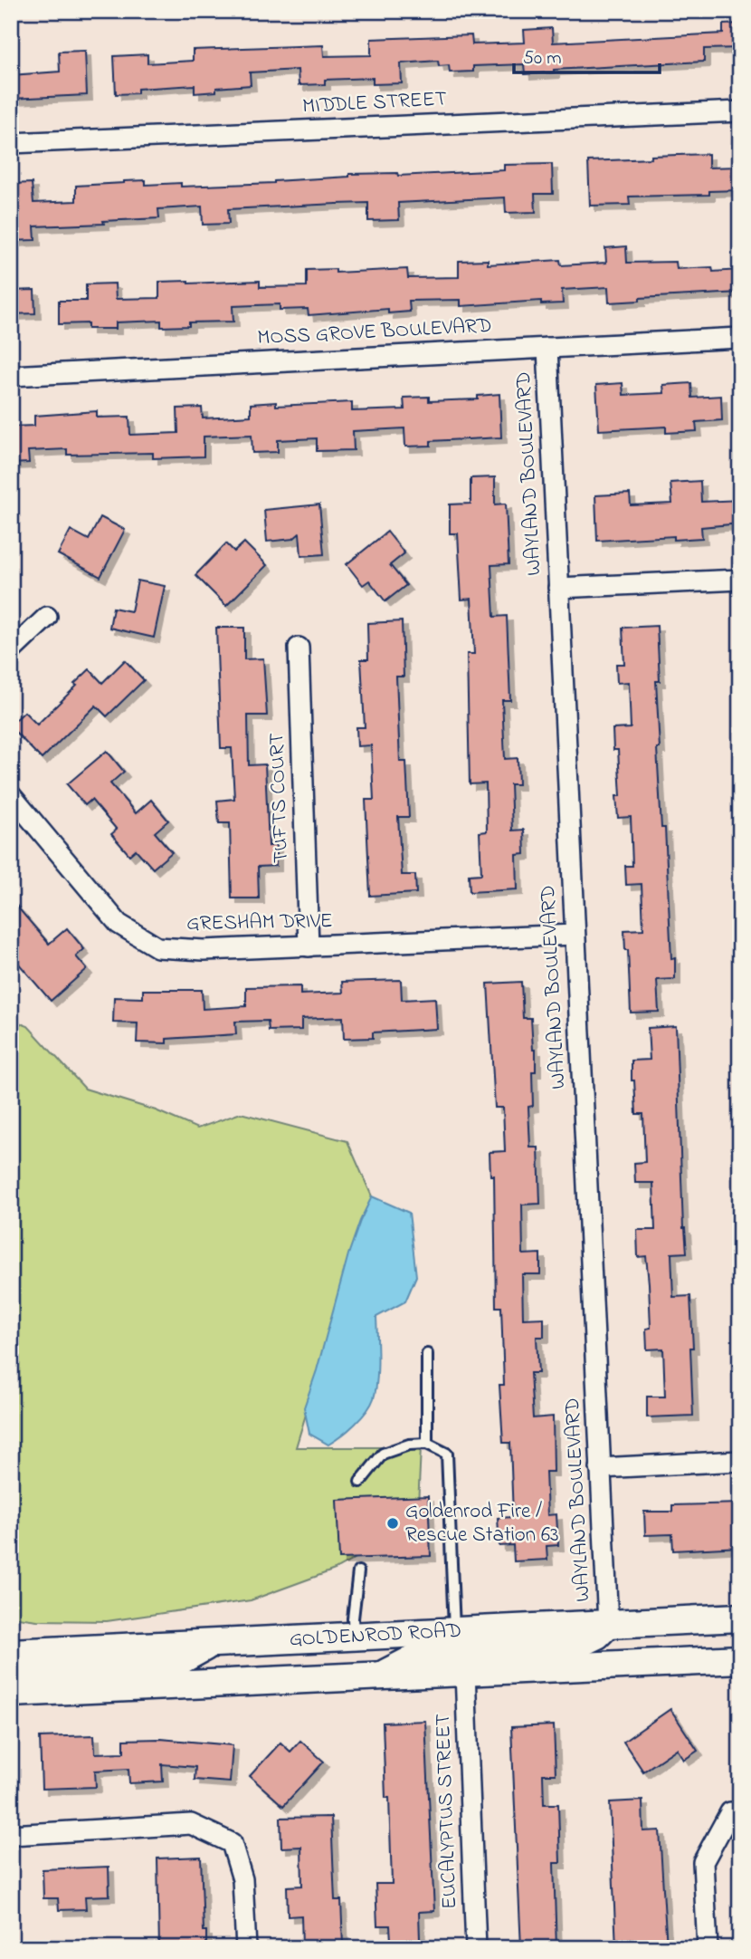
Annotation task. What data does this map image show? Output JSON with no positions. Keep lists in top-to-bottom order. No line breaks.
{"streets":{"main road":["GOLDENROD ROAD"],"street":["MIDDLE STREET","MOSS GROVE BOULEVARD","WAYLAND BOULEVARD","TUFTS COURT","GRESHAM DRIVE","EUCALYPTUS STREET"]},"crossings":[["MOSS GROVE BOULEVARD","WAYLAND BOULEVARD"],["WAYLAND BOULEVARD","GRESHAM DRIVE"],["WAYLAND BOULEVARD","GOLDENROD ROAD"],["TUFTS COURT","GRESHAM DRIVE"],["GOLDENROD ROAD","EUCALYPTUS STREET"]],"places":["Goldenrod Fire / Rescue Station 63"],"scale_bar":"50 m"}
